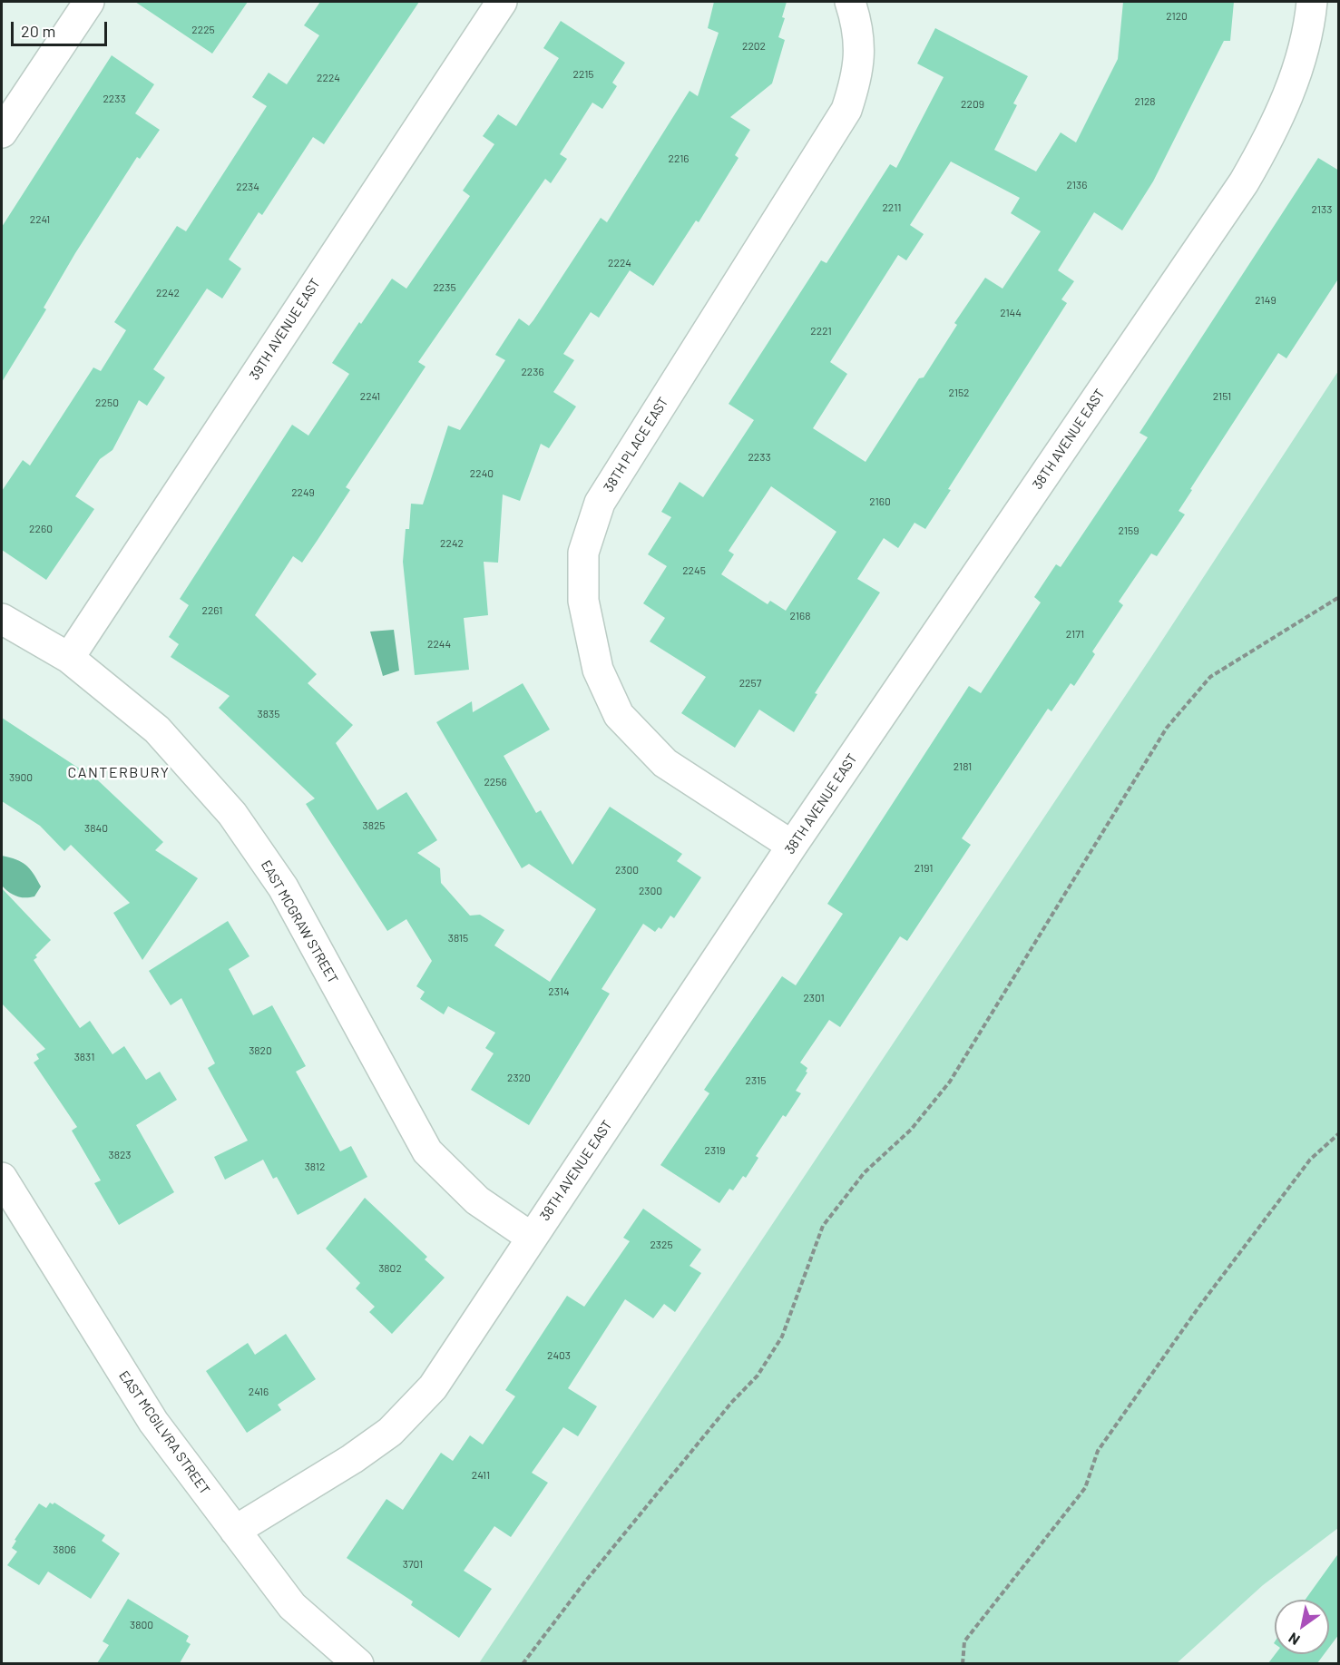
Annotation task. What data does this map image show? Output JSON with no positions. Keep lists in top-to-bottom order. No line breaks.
{"streets":{"street":["39TH AVENUE EAST","38TH AVENUE EAST","38TH PLACE EAST","EAST MCGRAW STREET","EAST MCGILVRA STREET"]},"crossings":[["39TH AVENUE EAST","EAST MCGRAW STREET"],["38TH AVENUE EAST","38TH PLACE EAST"],["38TH AVENUE EAST","EAST MCGRAW STREET"],["38TH AVENUE EAST","EAST MCGILVRA STREET"]],"districts":["CANTERBURY"],"house_numbers":["2120","2225","2202","2215","2224","2233","2128","2209","2216","2136","2234","2211","2133","2241","2224","2235","2242","2149","2144","2221","2236","2152","2241","2151","2250","2233","2240","2249","2160","2260","2159","2242","2245","2261","2168","2171","2244","2257","3835","2181","3900","2256","3825","3840","2191","2300","2300","3815","2314","2301","3820","3831","2320","2315","2319","3823","3812","2325","3802","2403","2416","2411","3806","3701","3800"],"scale_bar":"20 m","north":"bottom left"}
